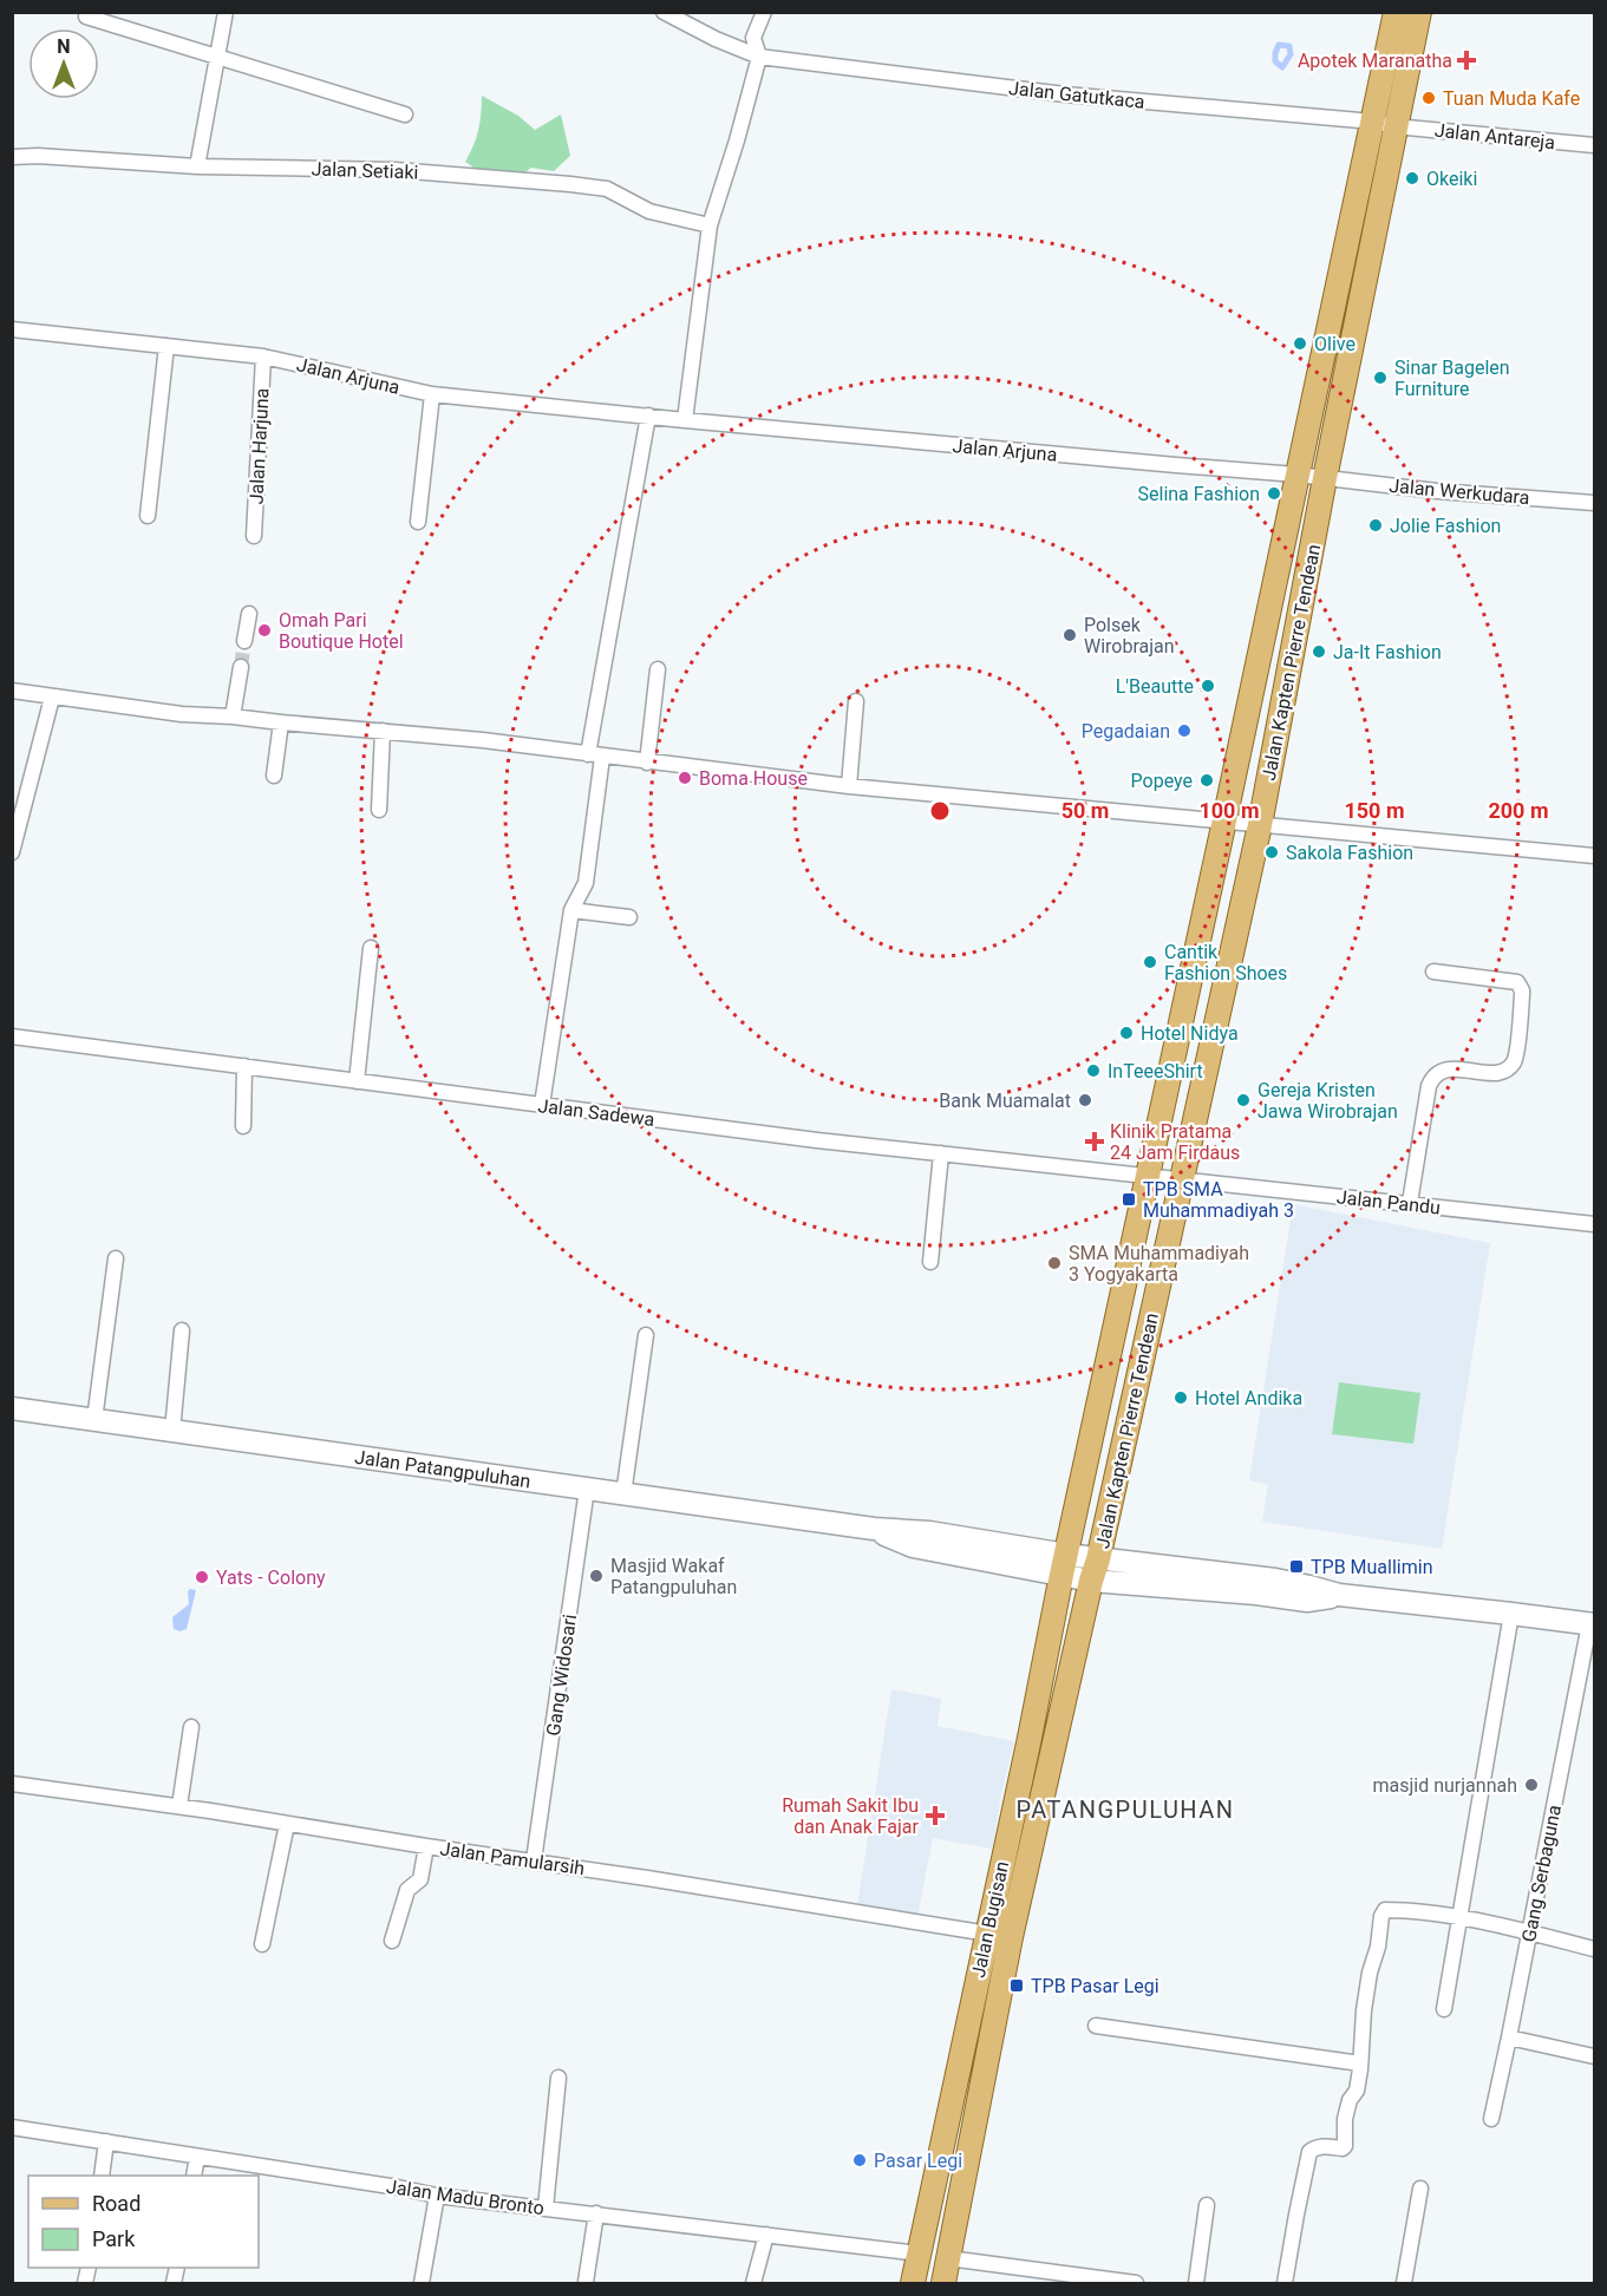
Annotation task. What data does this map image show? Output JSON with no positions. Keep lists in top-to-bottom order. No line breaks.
{"streets":{"main road":["Jalan Kapten Pierre Tendean","Jalan Bugisan"],"street":["Jalan Gatutkaca","Jalan Antareja","Jalan Setiaki","Jalan Arjuna","Jalan Harjuna","Jalan Werkudara","Jalan Sadewa","Jalan Pandu","Jalan Patangpuluhan","Gang Widosari","Jalan Pamularsih","Gang Serbaguna","Jalan Madu Bronto"]},"crossings":[["Jalan Gatutkaca","Jalan Antareja"],["Jalan Gatutkaca","Jalan Kapten Pierre Tendean"],["Jalan Antareja","Jalan Kapten Pierre Tendean"],["Jalan Arjuna","Jalan Harjuna"],["Jalan Arjuna","Jalan Werkudara"],["Jalan Arjuna","Jalan Kapten Pierre Tendean"],["Jalan Werkudara","Jalan Kapten Pierre Tendean"],["Jalan Kapten Pierre Tendean","Jalan Sadewa"],["Jalan Kapten Pierre Tendean","Jalan Pandu"],["Jalan Kapten Pierre Tendean","Jalan Patangpuluhan"],["Jalan Kapten Pierre Tendean","Jalan Bugisan"],["Jalan Sadewa","Jalan Pandu"],["Jalan Patangpuluhan","Gang Widosari"],["Jalan Patangpuluhan","Gang Serbaguna"],["Jalan Patangpuluhan","Jalan Bugisan"],["Gang Widosari","Jalan Pamularsih"],["Jalan Pamularsih","Jalan Bugisan"],["Jalan Bugisan","Jalan Madu Bronto"]],"districts":["PATANGPULUHAN"],"places":{"health":["Apotek Maranatha","Klinik Pratama 24 Jam Firdaus","Rumah Sakit Ibu dan Anak Fajar"],"other":["Tuan Muda Kafe","Okeiki","Olive","Sinar Bagelen Furniture","Selina Fashion","Jolie Fashion","Omah Pari Boutique Hotel","Polsek Wirobrajan","Ja-It Fashion","L'Beautte","Pegadaian","Boma House","Popeye","Sakola Fashion","Cantik Fashion Shoes","Hotel Nidya","InTeeeShirt","Bank Muamalat","Gereja Kristen Jawa Wirobrajan","SMA Muhammadiyah 3 Yogyakarta","Hotel Andika","Masjid Wakaf Patangpuluhan","Yats - Colony","masjid nurjannah","Pasar Legi"],"transit":["TPB SMA Muhammadiyah 3","TPB Muallimin","TPB Pasar Legi"]},"legend":["Road","Park"],"north":"top","rings":["50 m","100 m","150 m","200 m"]}
